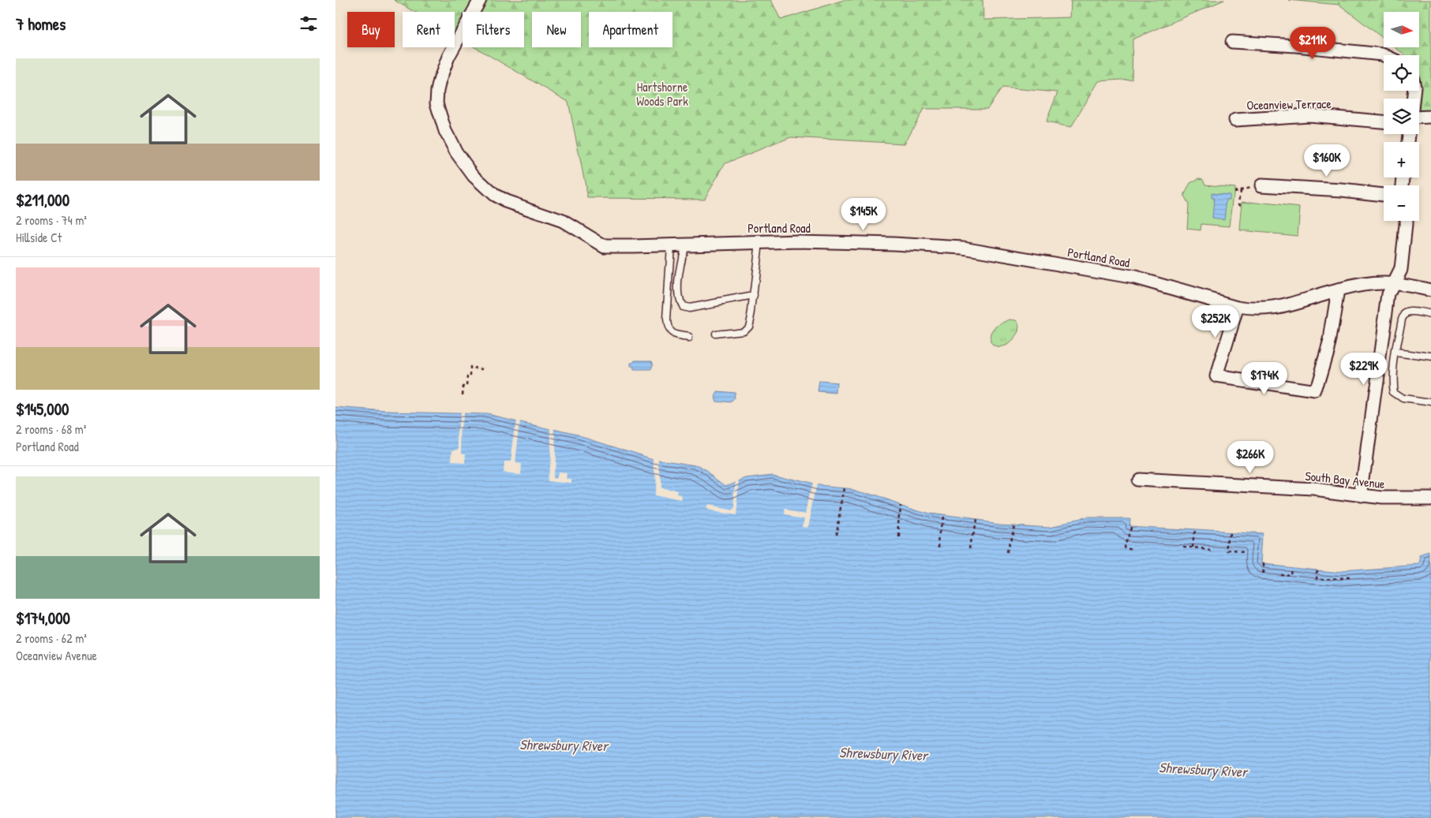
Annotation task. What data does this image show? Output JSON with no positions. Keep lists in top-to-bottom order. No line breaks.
{"streets":{"street":["Oceanview Terrace","Portland Road","South Bay Avenue"]},"water":["Shrewsbury River"],"parks":["Hartshorne Woods Park"],"north":"right","page":{"heading":"7 homes","map_buttons":["+","−"],"chip":["Buy","Rent","Filters","New","Apartment"],"price":["$211K","$160K","$145K","$252K","$229K","$174K","$266K"],"list":[{"name":"$211,000","note":"2 rooms · 74 m² · Hillside Ct"},{"name":"$145,000","note":"2 rooms · 68 m² · Portland Road"},{"name":"$174,000","note":"2 rooms · 62 m² · Oceanview Avenue"}]}}
